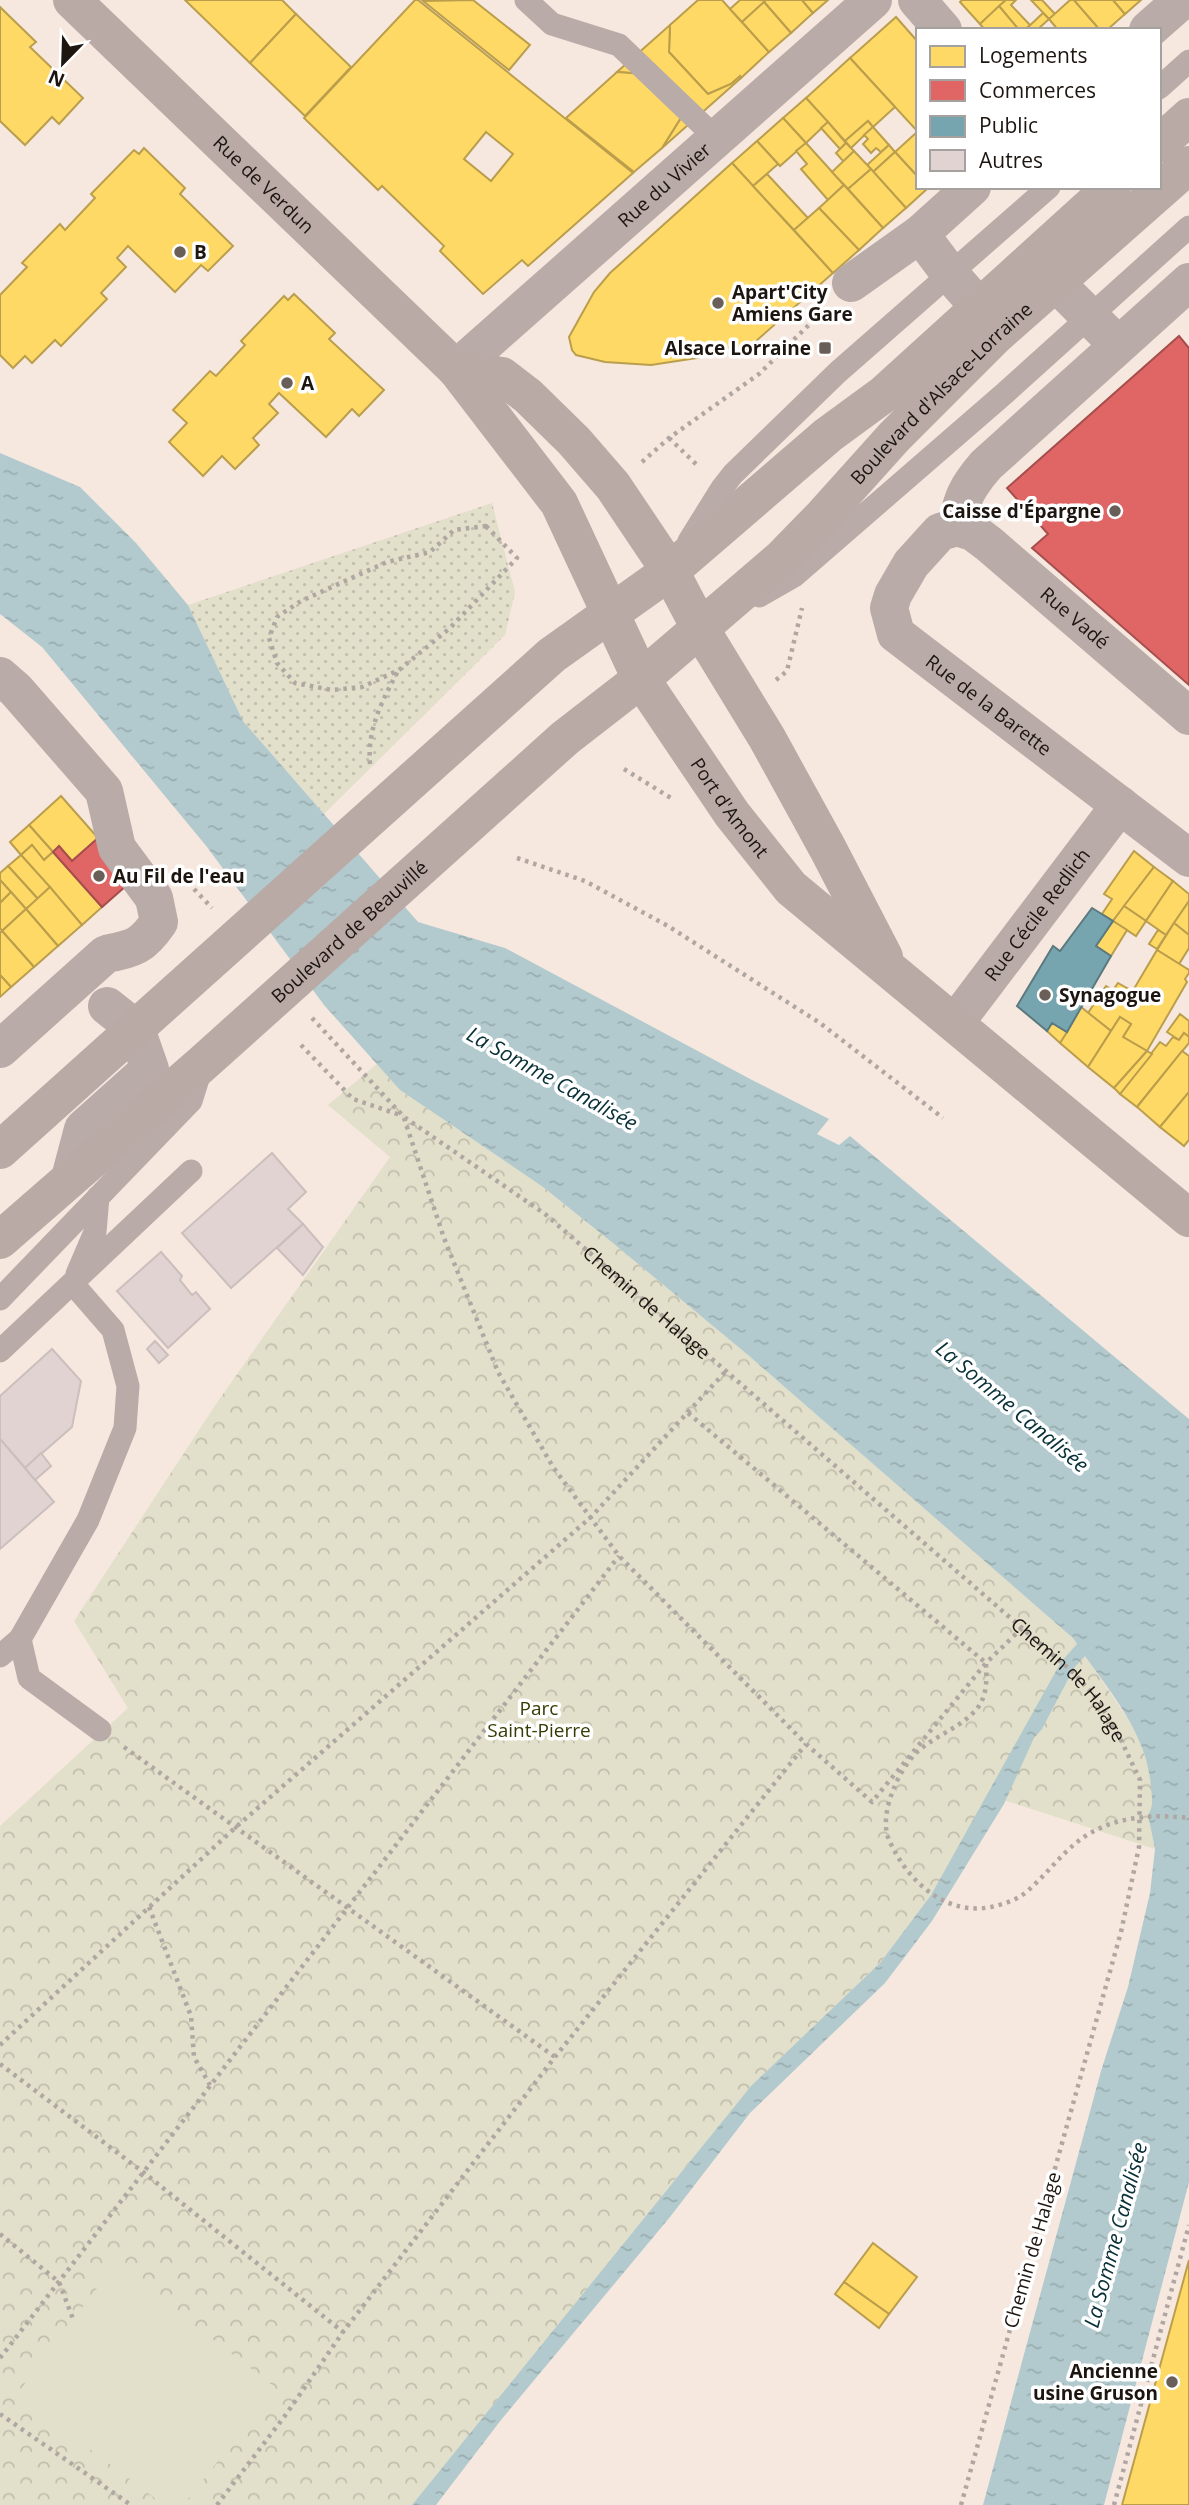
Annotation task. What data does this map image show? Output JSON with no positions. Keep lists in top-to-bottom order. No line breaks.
{"streets":{"main road":["Rue de Verdun","Boulevard d'Alsace-Lorraine","Port d'Amont","Boulevard de Beauvillé"],"street":["Rue du Vivier","Rue Vadé","Rue de la Barette","Rue Cécile Redlich"],"path":["Chemin de Halage"]},"crossings":[["Rue du Vivier","Rue de Verdun"],["Rue de Verdun","Port d'Amont"],["Boulevard d'Alsace-Lorraine","Port d'Amont"],["Boulevard d'Alsace-Lorraine","Boulevard de Beauvillé"],["Rue Vadé","Rue de la Barette"],["Rue de la Barette","Rue Cécile Redlich"],["Port d'Amont","Rue Cécile Redlich"],["Port d'Amont","Boulevard de Beauvillé"]],"water":["La Somme Canalisée"],"parks":["Parc Saint-Pierre"],"places":{"other":["B","Apart'City Amiens Gare","A","Caisse d'Épargne","Au Fil de l'eau","Synagogue","Ancienne usine Gruson"],"transit":["Alsace Lorraine"]},"legend":["Logements","Commerces","Public","Autres"],"north":"bottom left"}
